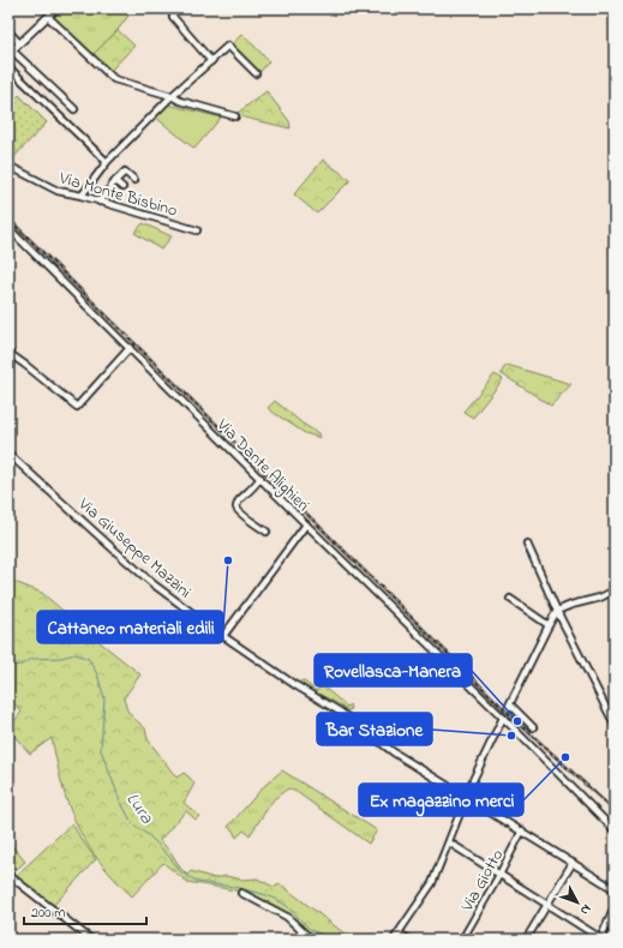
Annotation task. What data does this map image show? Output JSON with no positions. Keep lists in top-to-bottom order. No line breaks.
{"streets":{"street":["Via Monte Bisbino","Via Dante Alighieri","Via Giuseppe Mazzini","Via Giotto"]},"crossings":[["Via Giuseppe Mazzini","Via Giotto"]],"water":["Lura"],"places":["Cattaneo materiali edili","Rovellasca-Manera","Bar Stazione","Ex magazzino merci"],"scale_bar":"200 m","north":"bottom right"}
